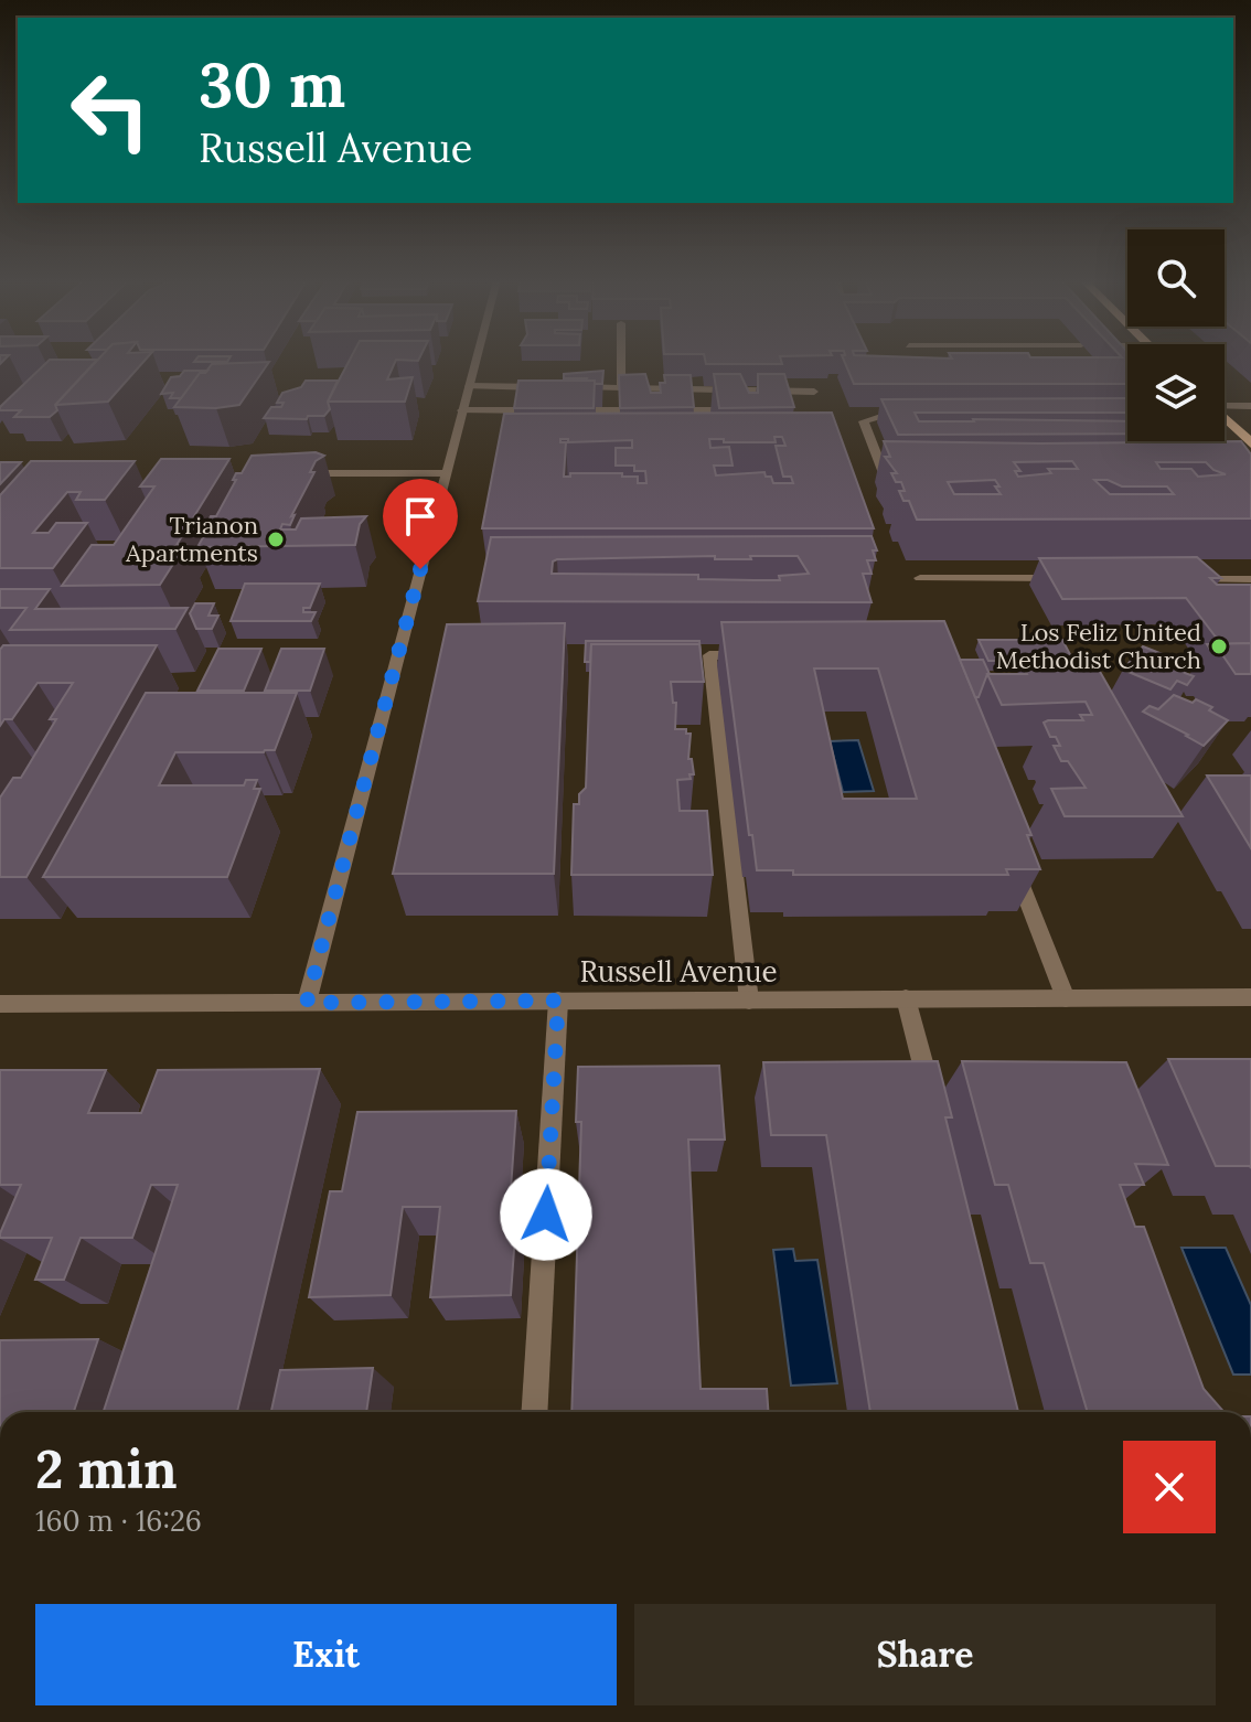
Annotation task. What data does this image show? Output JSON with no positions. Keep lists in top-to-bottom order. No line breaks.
{"streets":{"street":["Russell Avenue"]},"places":["Trianon Apartments","Los Feliz United Methodist Church"],"page":{"turn":["30 m","Russell Avenue"],"heading":["2 min","160 m · 16:26"],"buttons":["Exit","Share"]}}
